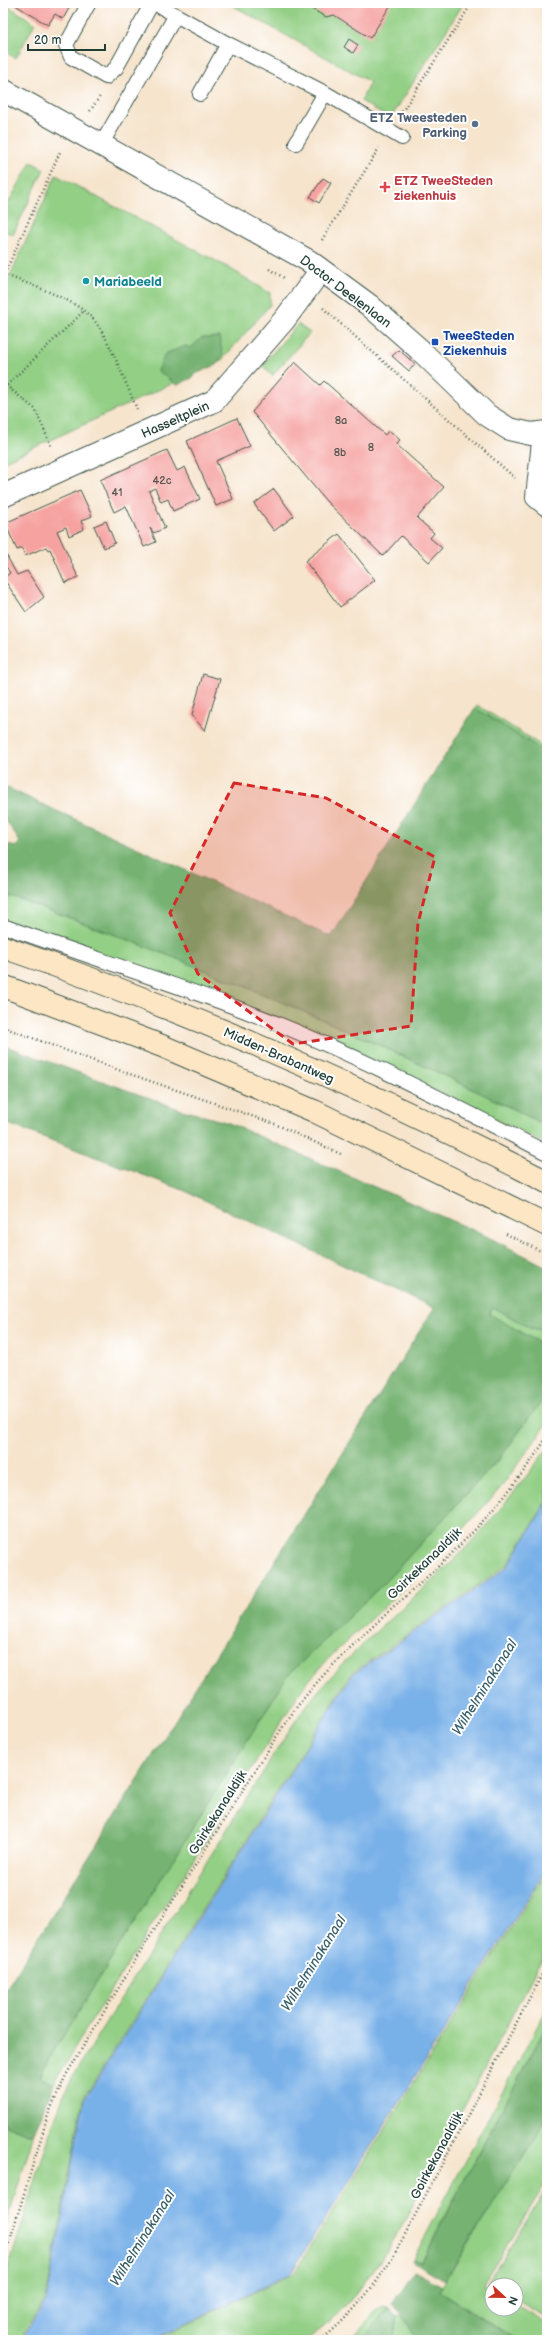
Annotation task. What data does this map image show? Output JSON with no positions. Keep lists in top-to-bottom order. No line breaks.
{"streets":{"main road":["Midden-Brabantweg"],"street":["Doctor Deelenlaan","Hasseltplein"],"path":["Goirkekanaaldijk"]},"crossings":[["Doctor Deelenlaan","Hasseltplein"]],"water":["Wilhelminakanaal"],"places":{"other":["ETZ Tweesteden Parking","Mariabeeld"],"health":["ETZ TweeSteden ziekenhuis"],"transit":["TweeSteden Ziekenhuis"]},"house_numbers":["8a","8","8b","42c","41"],"scale_bar":"20 m","north":"right"}
